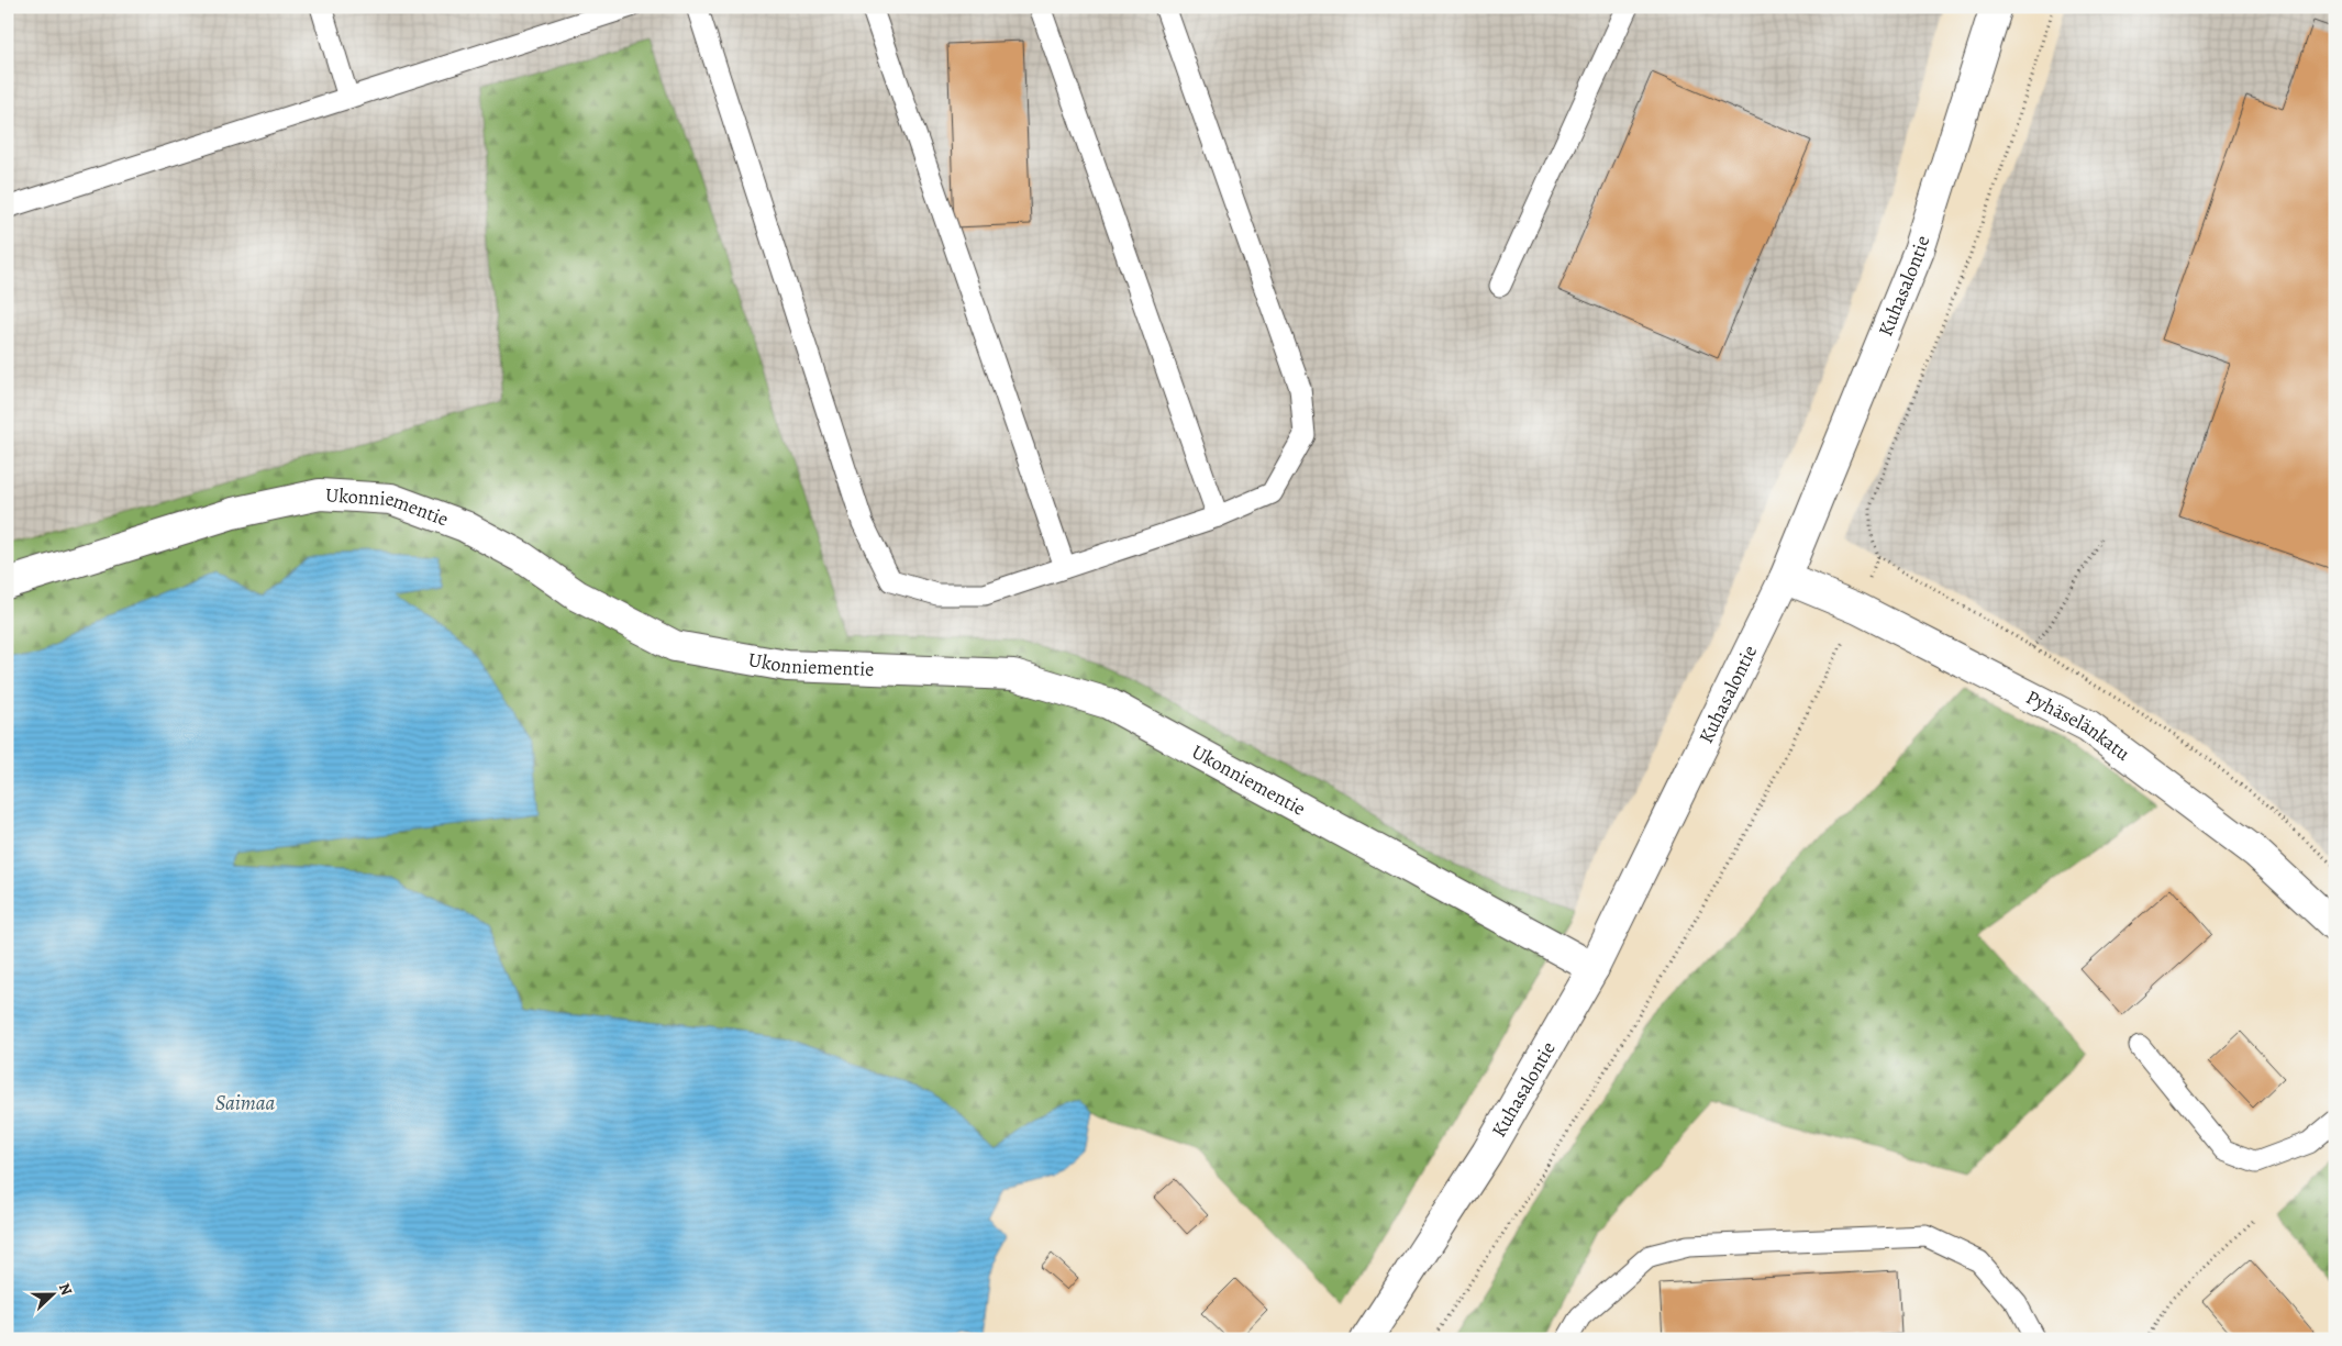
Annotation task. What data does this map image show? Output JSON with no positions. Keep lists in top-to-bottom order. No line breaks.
{"streets":{"street":["Kuhasalontie","Ukonniementie","Pyhäselänkatu"]},"crossings":[["Kuhasalontie","Ukonniementie"],["Kuhasalontie","Pyhäselänkatu"]],"water":["Saimaa"],"north":"right"}
